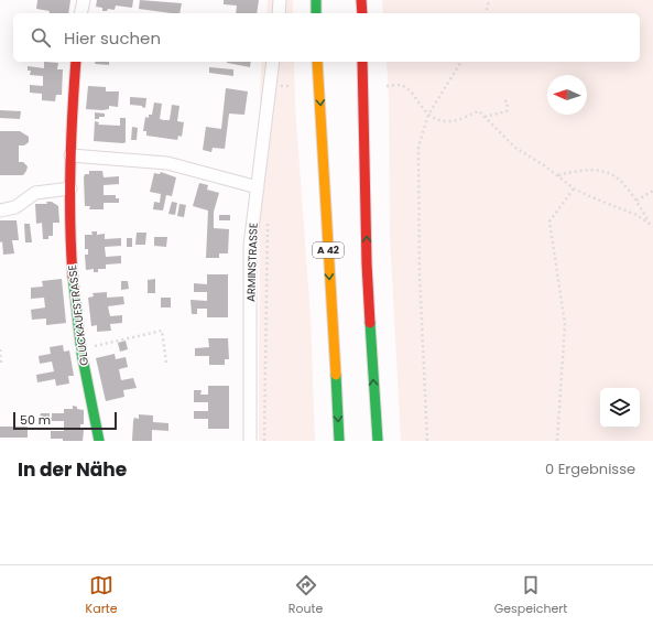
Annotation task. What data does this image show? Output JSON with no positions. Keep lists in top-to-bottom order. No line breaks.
{"streets":{"main road":["A 42","GLÜCKAUFSTRASSE"],"street":["ARMINSTRASSE"]},"scale_bar":"50 m","north":"left","page":{"search":"Hier suchen","scale":"50 m","heading":["In der Nähe","0 Ergebnisse"],"nav":["Karte","Route","Gespeichert"]}}
